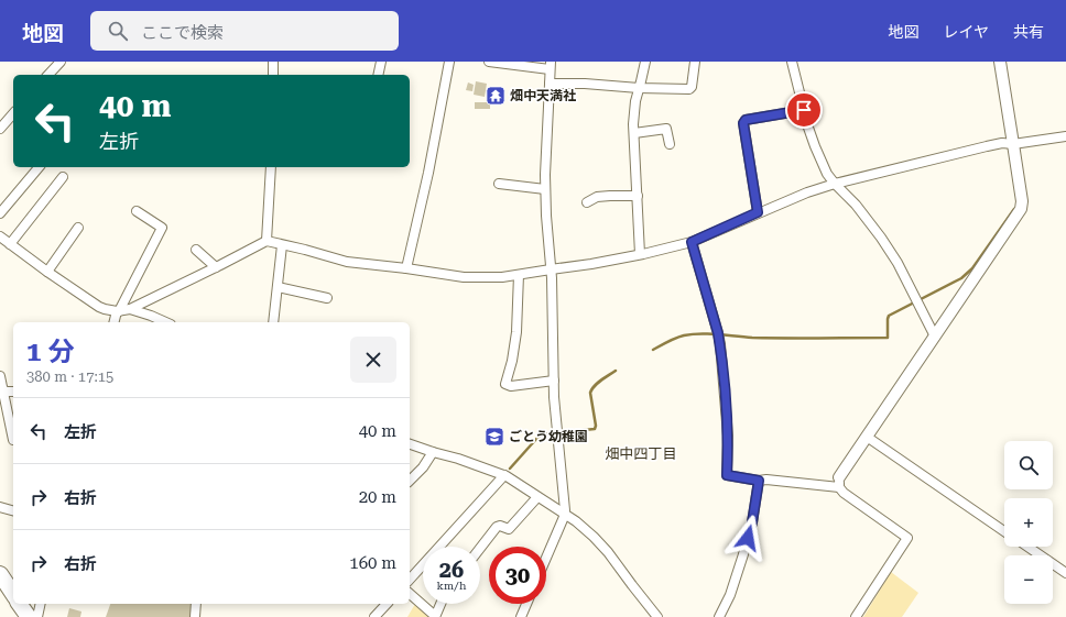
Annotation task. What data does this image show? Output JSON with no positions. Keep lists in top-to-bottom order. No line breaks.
{"districts":["畑中四丁目"],"places":{"temple":["畑中天満社"],"school or university":["ごとう幼稚園"]},"page":{"header":"地図","search":"ここで検索","nav":["地図","レイヤ","共有"],"turn":["40 m","左折"],"heading":["1 分","380 m · 17:15"],"list":[{"name":"左折","value":"40 m"},{"name":"右折","value":"20 m"},{"name":"右折","value":"160 m"}],"map_buttons":["+","−"],"speed":"26 km/h","limit":"30"}}
